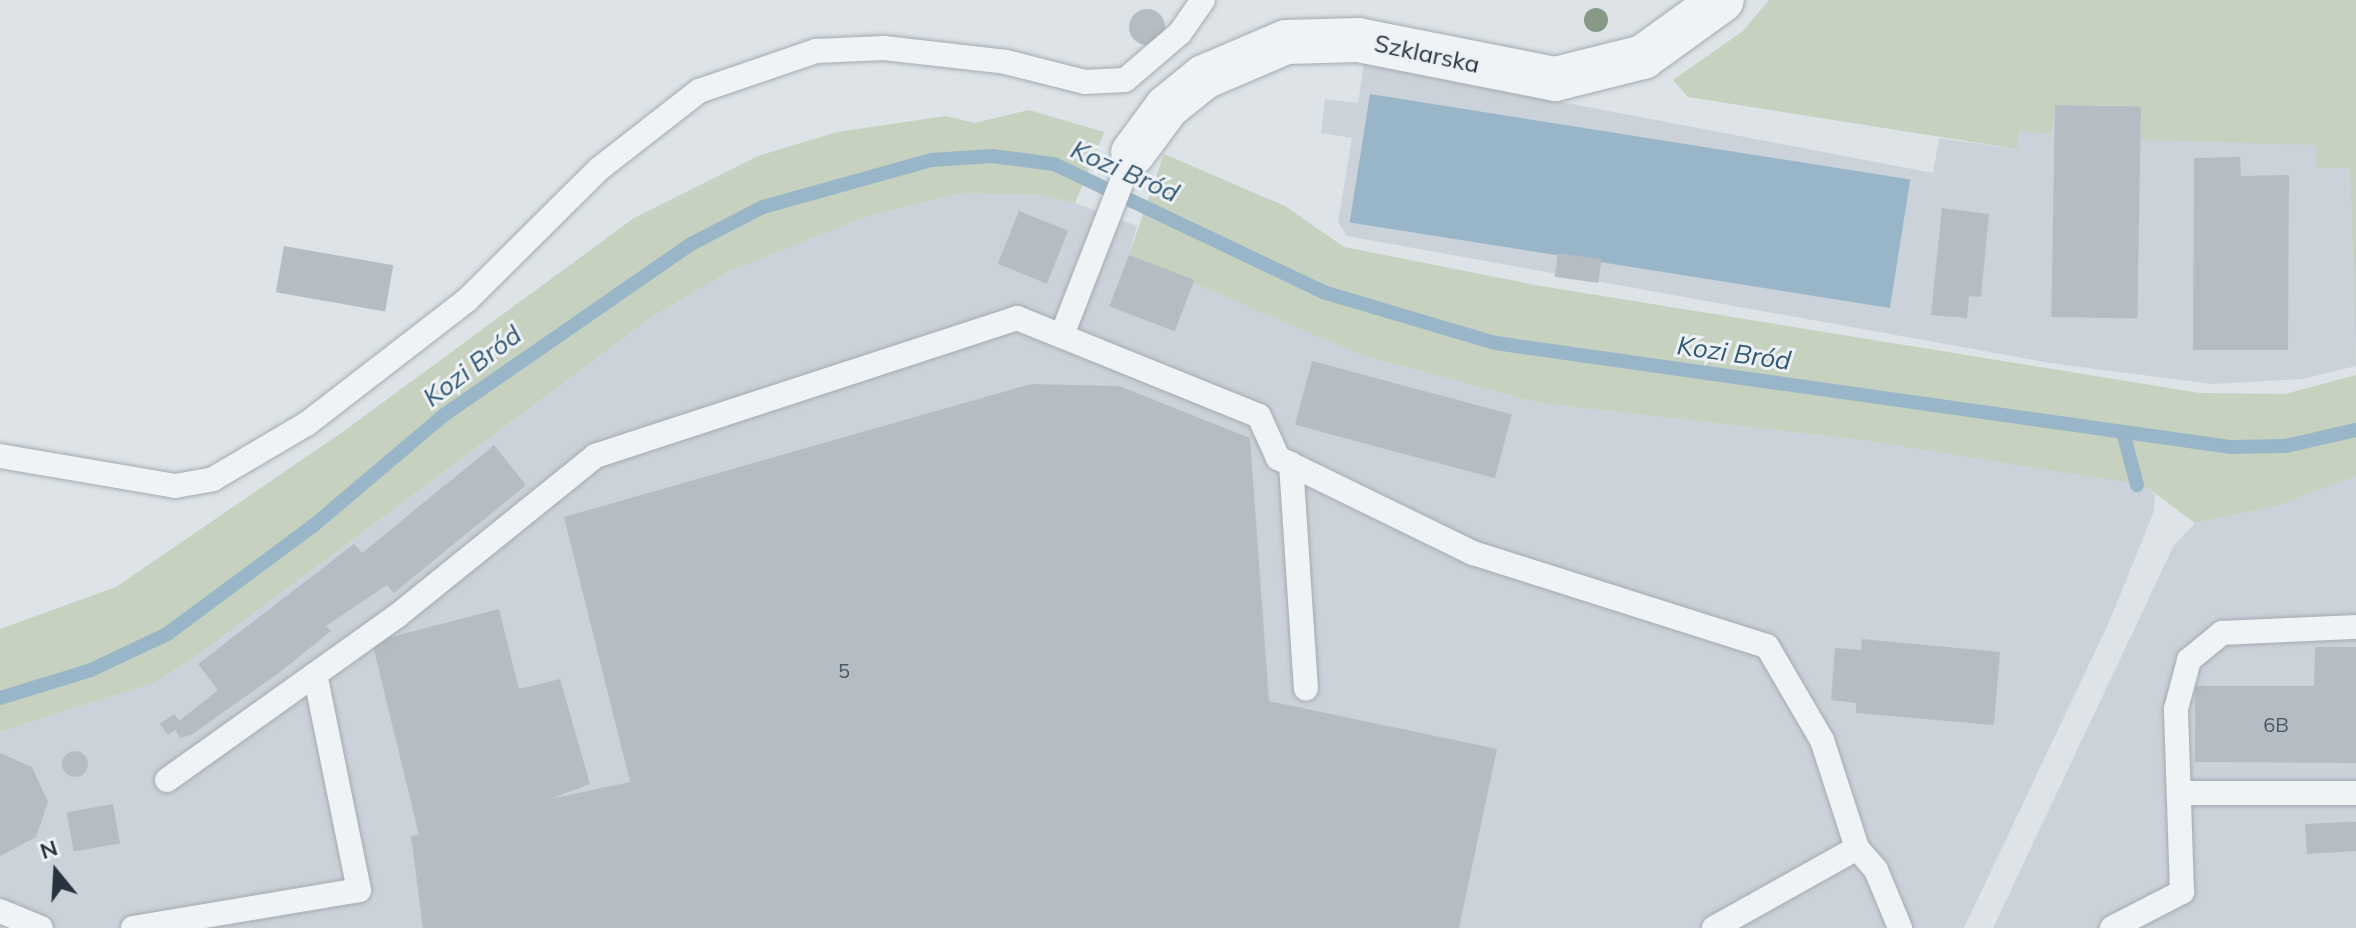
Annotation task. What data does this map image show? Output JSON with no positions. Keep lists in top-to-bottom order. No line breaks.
{"streets":{"street":["Szklarska"]},"water":["Kozi Bród"],"house_numbers":["5","6B"],"north":"top"}
